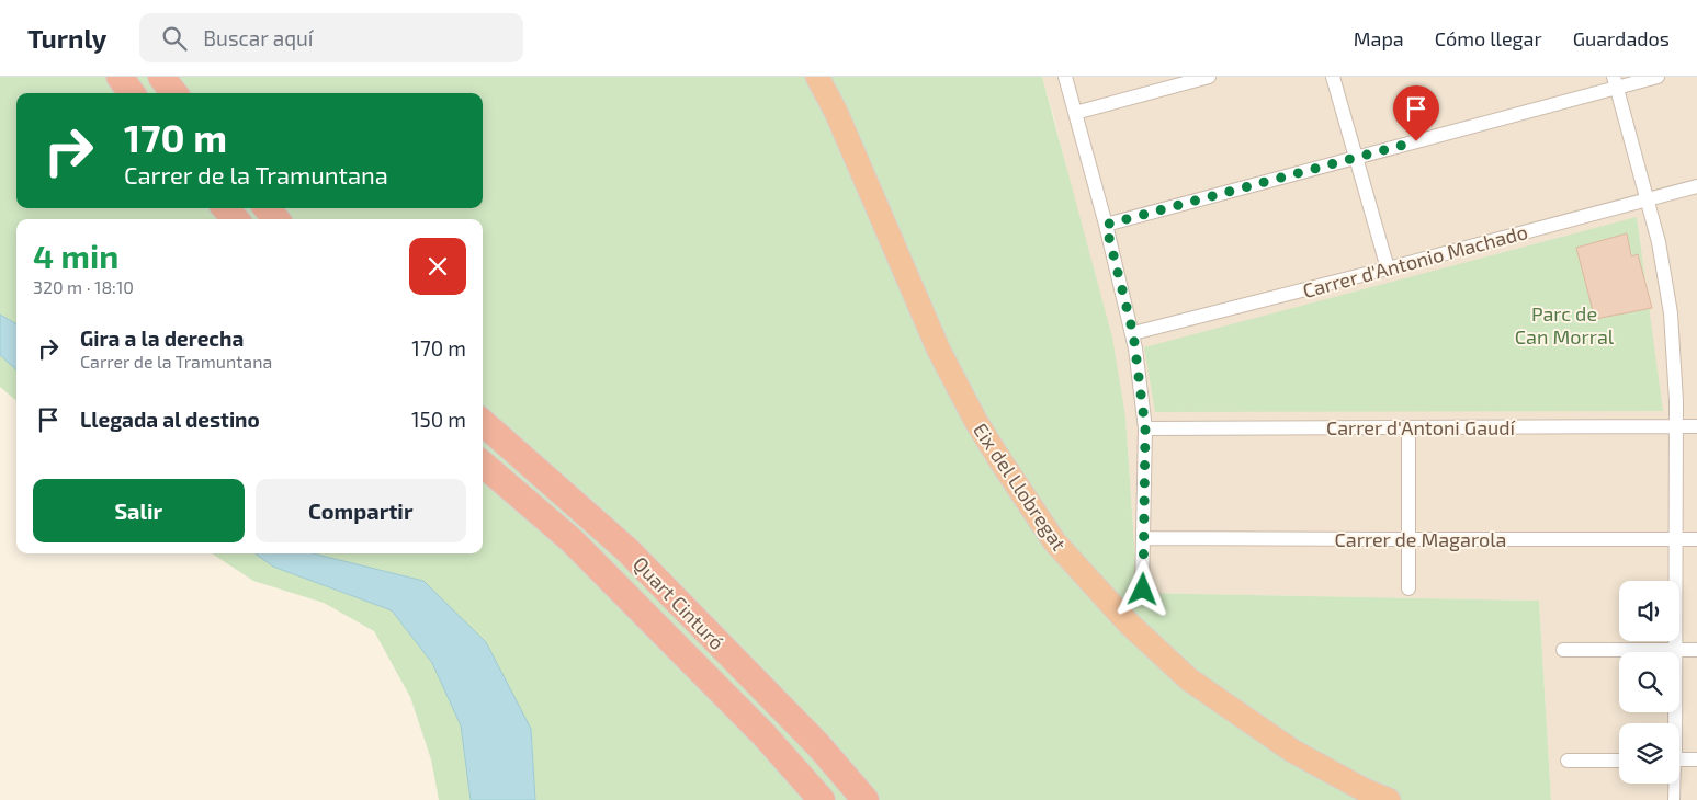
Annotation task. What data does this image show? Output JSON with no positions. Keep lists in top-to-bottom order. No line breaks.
{"streets":{"highway":["Eix del Llobregat","Quart Cinturó"],"street":["Carrer d'Antonio Machado","Carrer d'Antoni Gaudí","Carrer de Magarola"]},"parks":["Parc de Can Morral"],"page":{"header":"Turnly","search":"Buscar aquí","nav":["Mapa","Cómo llegar","Guardados"],"turn":["170 m","Carrer de la Tramuntana"],"heading":["4 min","320 m · 18:10"],"list":[{"name":"Gira a la derecha","note":"Carrer de la Tramuntana","value":"170 m"},{"name":"Llegada al destino","value":"150 m"}],"buttons":["Salir","Compartir"]}}
